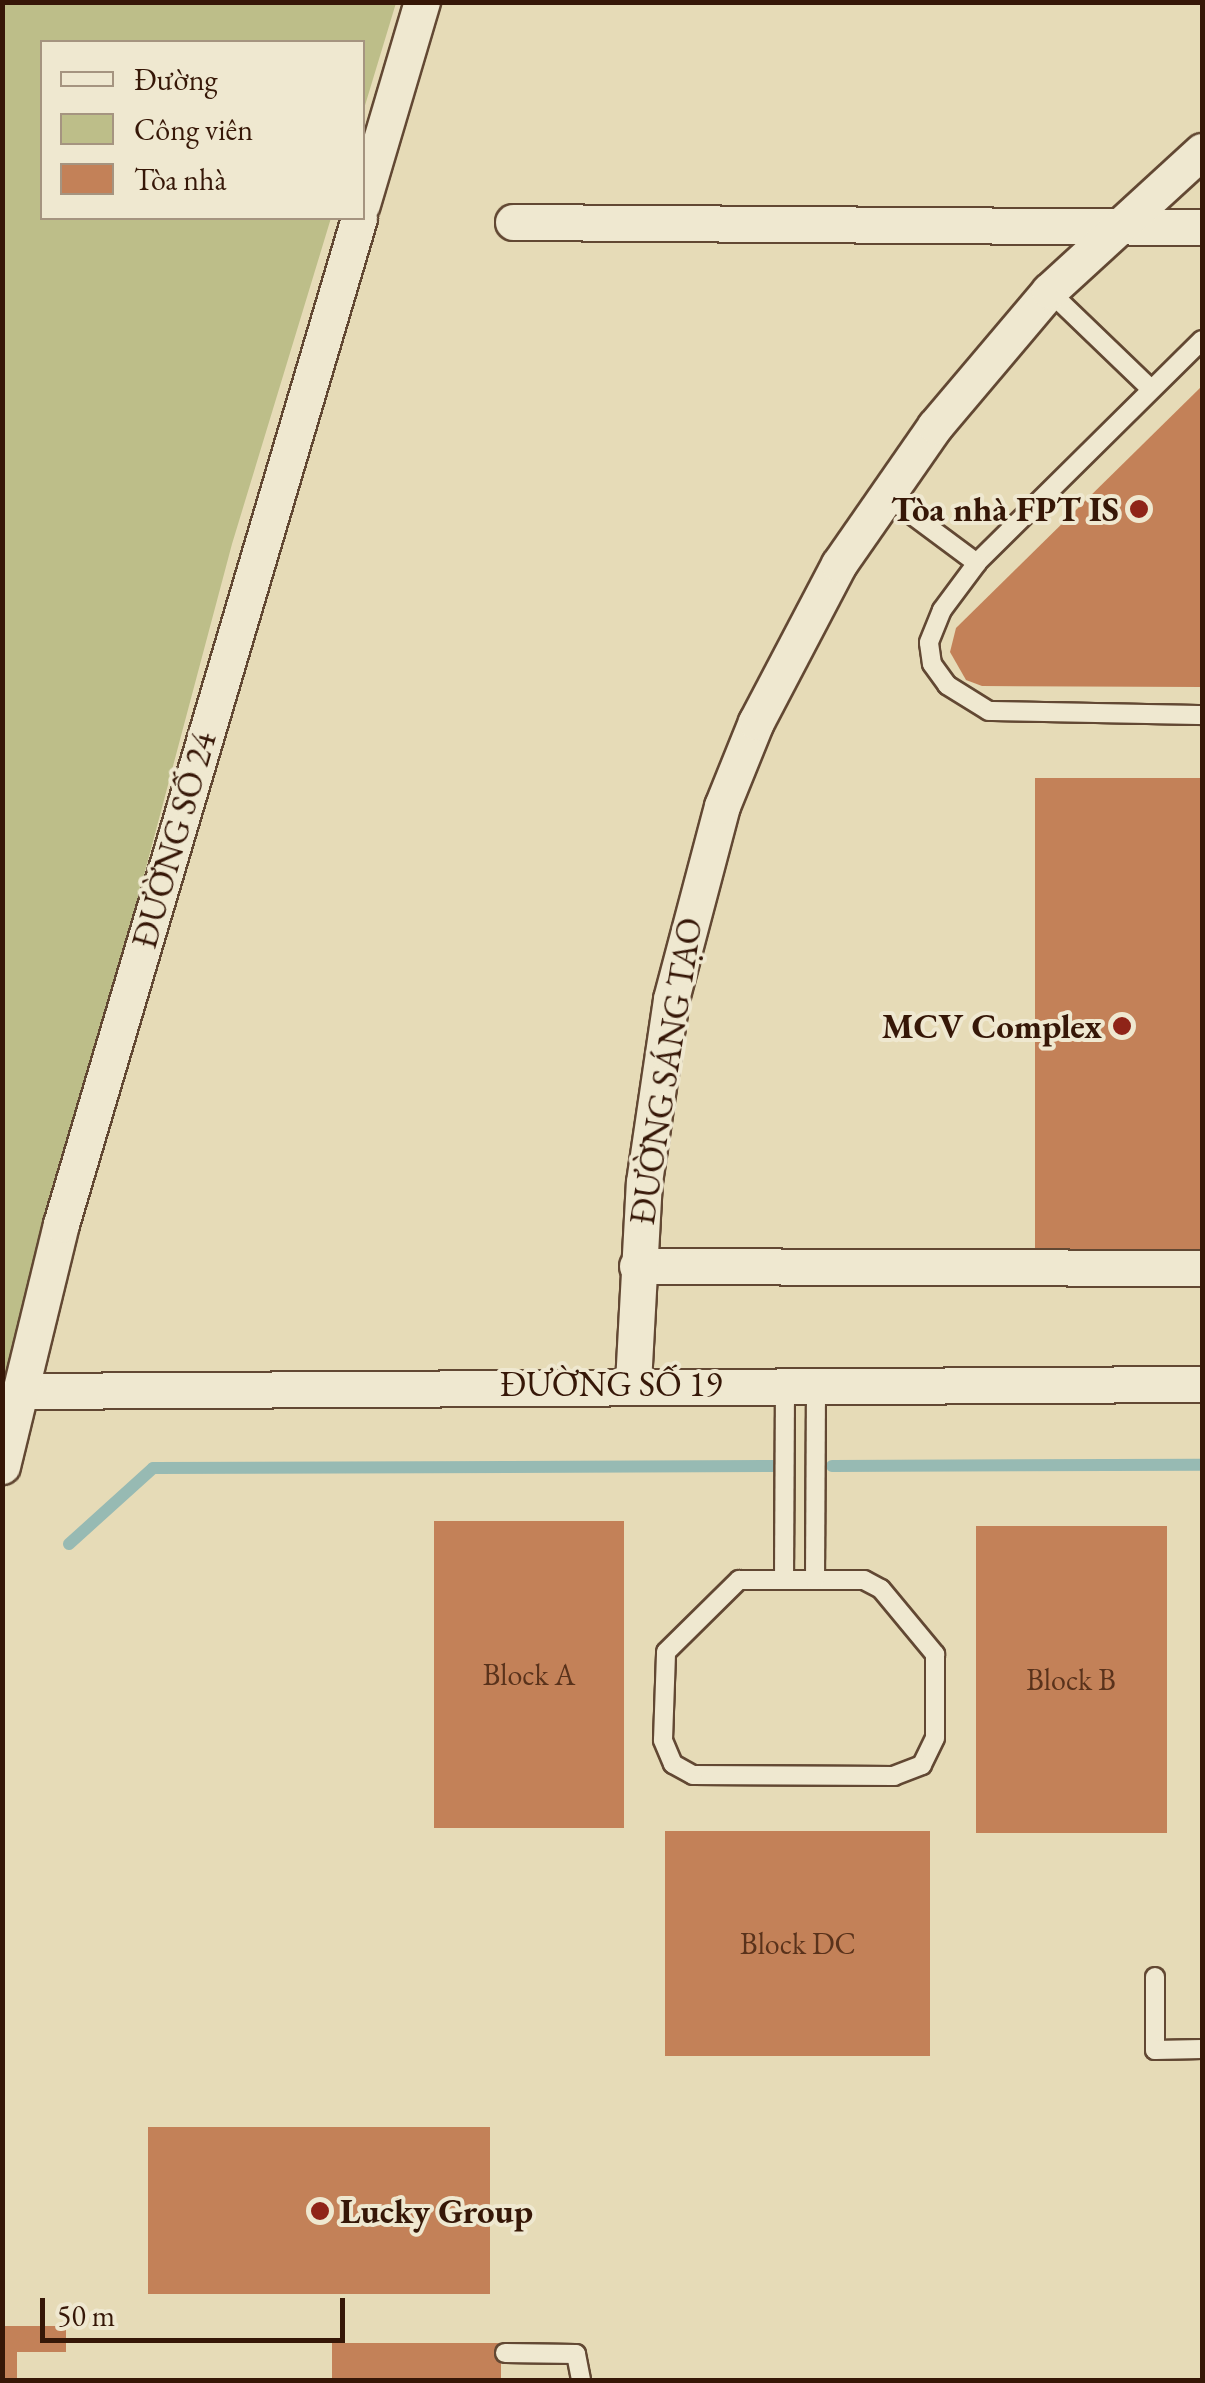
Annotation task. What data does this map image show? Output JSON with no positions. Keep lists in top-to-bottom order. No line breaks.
{"streets":{"street":["ĐƯỜNG SỐ 24","ĐƯỜNG SÁNG TẠO","ĐƯỜNG SỐ 19"]},"crossings":[["ĐƯỜNG SỐ 24","ĐƯỜNG SỐ 19"],["ĐƯỜNG SÁNG TẠO","ĐƯỜNG SỐ 19"]],"places":["Tòa nhà FPT IS","MCV Complex","Lucky Group"],"house_numbers":["Block A","Block B","Block DC"],"legend":["Đường","Công viên","Tòa nhà"],"scale_bar":"50 m"}
